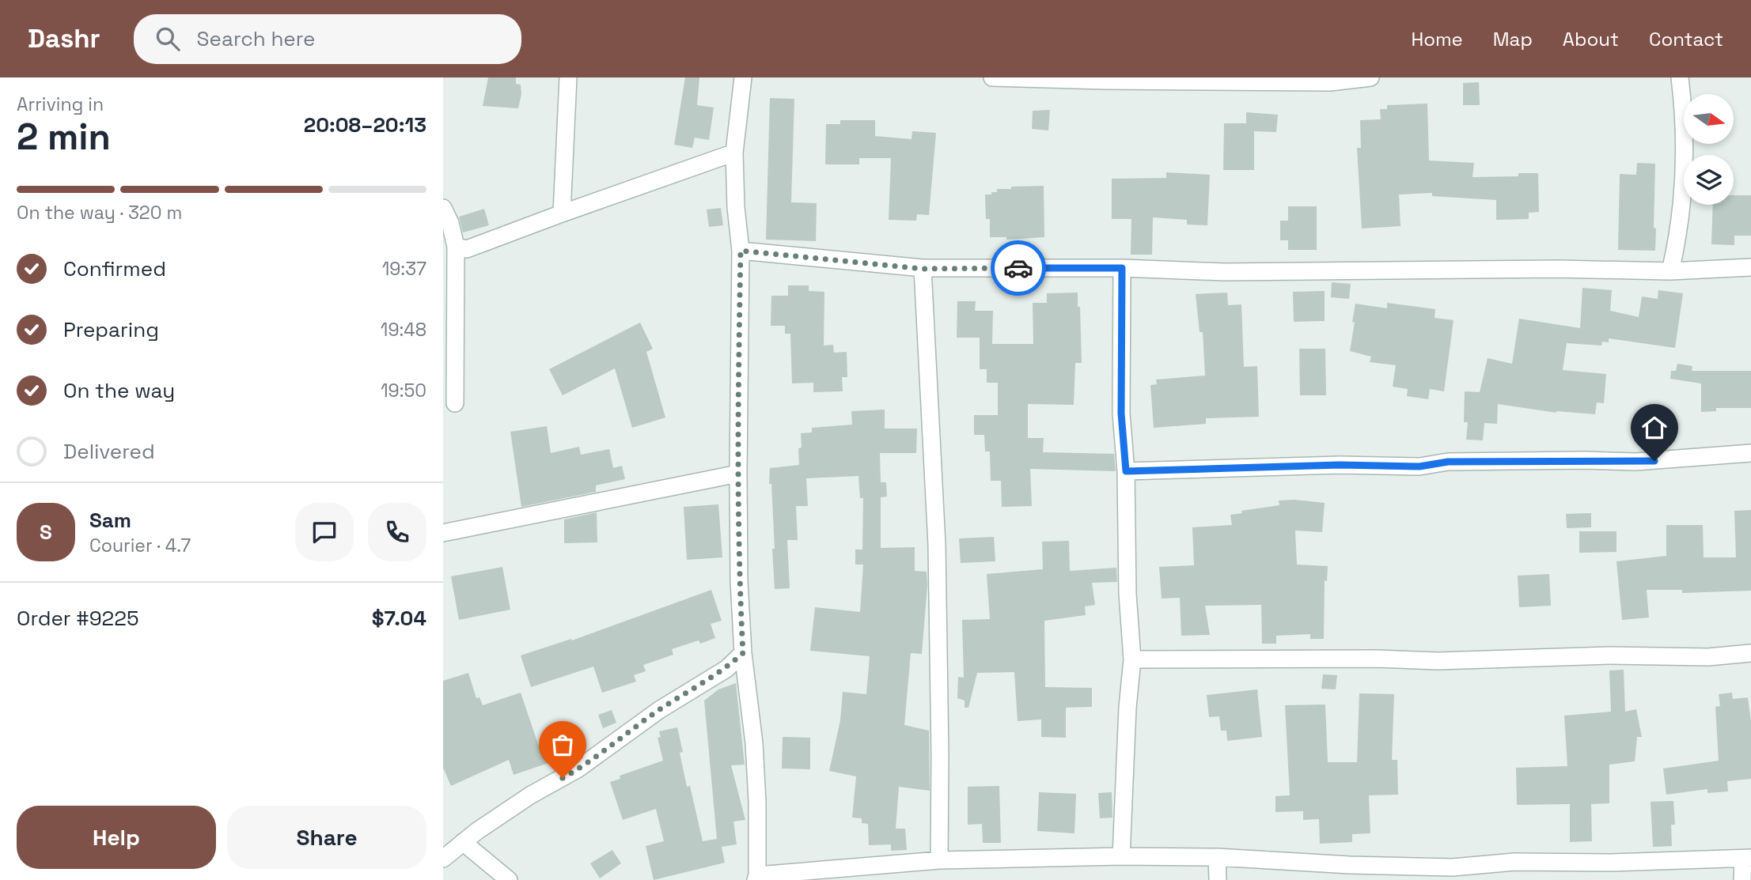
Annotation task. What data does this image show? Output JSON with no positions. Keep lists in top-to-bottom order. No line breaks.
{"north":"right","page":{"header":"Dashr","search":"Search here","nav":["Home","Map","About","Contact"],"heading":["2 min","Arriving in","20:08–20:13"],"panel":["Sam","Courier · 4.7","Order #9225","$7.04"],"bar":"On the way · 320 m","list":[["Confirmed","19:37"],["Preparing","19:48"],["On the way","19:50"],"Delivered"],"round":"S","buttons":["Help","Share"]}}
